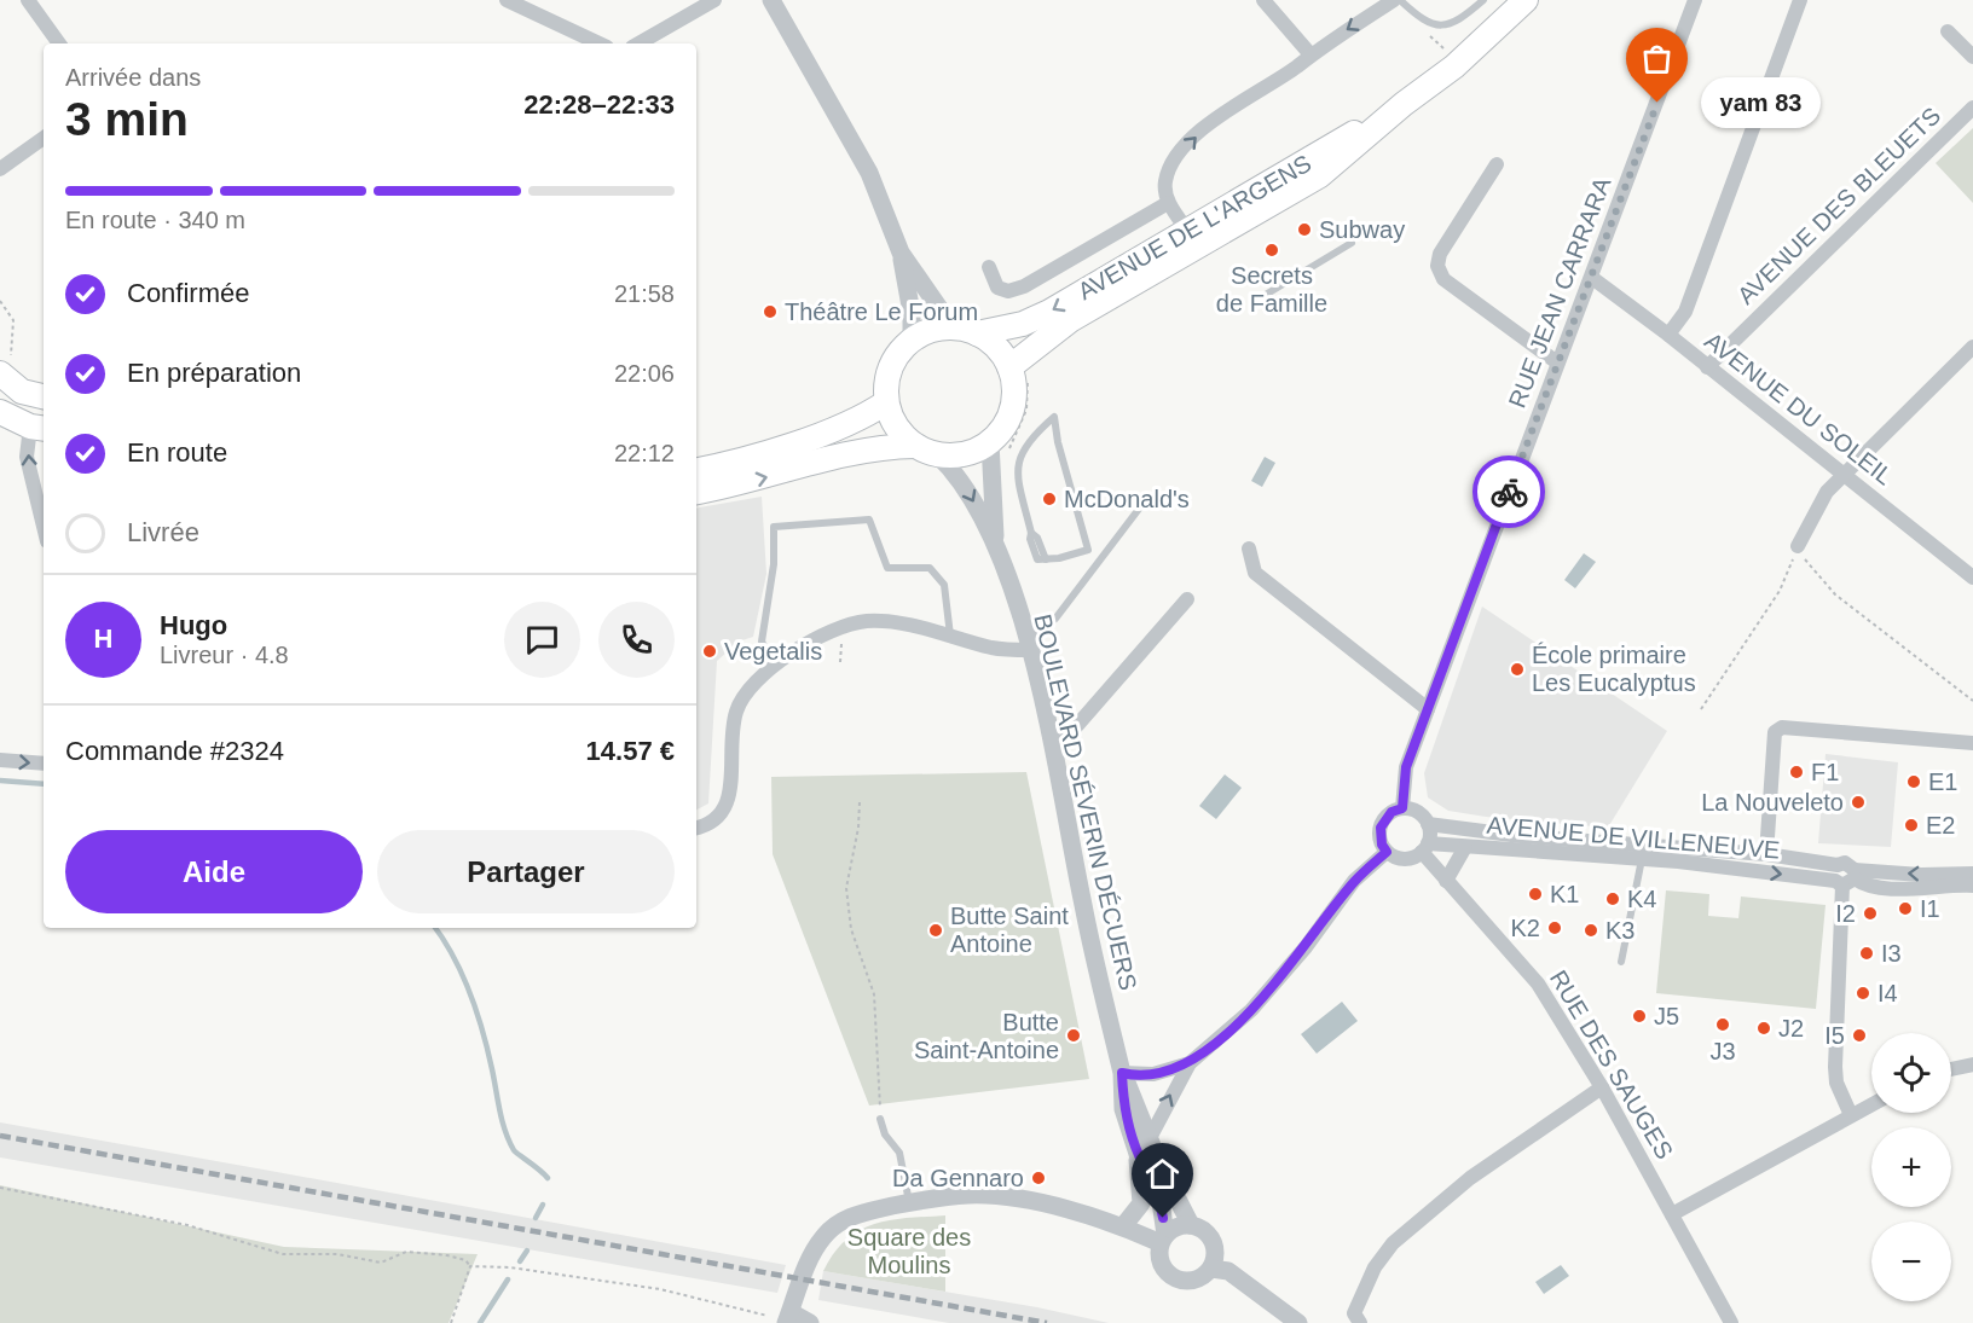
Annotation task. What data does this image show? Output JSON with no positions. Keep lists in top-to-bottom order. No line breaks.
{"streets":{"main road":["AVENUE DE L'ARGENS"],"street":["AVENUE DES BLEUETS","RUE JEAN CARRARA","AVENUE DU SOLEIL","BOULEVARD SÉVERIN DÉCUERS","AVENUE DE VILLENEUVE","RUE DES SAUGES"]},"crossings":[["AVENUE DES BLEUETS","AVENUE DU SOLEIL"],["AVENUE DE L'ARGENS","BOULEVARD SÉVERIN DÉCUERS"],["RUE JEAN CARRARA","AVENUE DU SOLEIL"],["RUE JEAN CARRARA","AVENUE DE VILLENEUVE"],["RUE JEAN CARRARA","RUE DES SAUGES"],["AVENUE DE VILLENEUVE","RUE DES SAUGES"]],"parks":["Square des Moulins"],"places":["yam 83","Subway","Secrets de Famille","Théâtre Le Forum","McDonald's","Vegetalis","École primaire Les Eucalyptus","F1","E1","La Nouveleto","E2","K1","K4","I1","I2","K2","Butte Saint Antoine","K3","I3","I4","J5","J3","J2","Butte Saint-Antoine","I5","Da Gennaro"],"page":{"heading":["3 min","Arrivée dans","22:28–22:33"],"panel":["Hugo","Livreur · 4.8","Commande #2324","14.57 €"],"bubble":"yam 83","bar":"En route · 340 m","list":[["Confirmée","21:58"],["En préparation","22:06"],["En route","22:12"],"Livrée"],"round":"H","buttons":["Aide","Partager"],"map_buttons":["+","−"]}}
